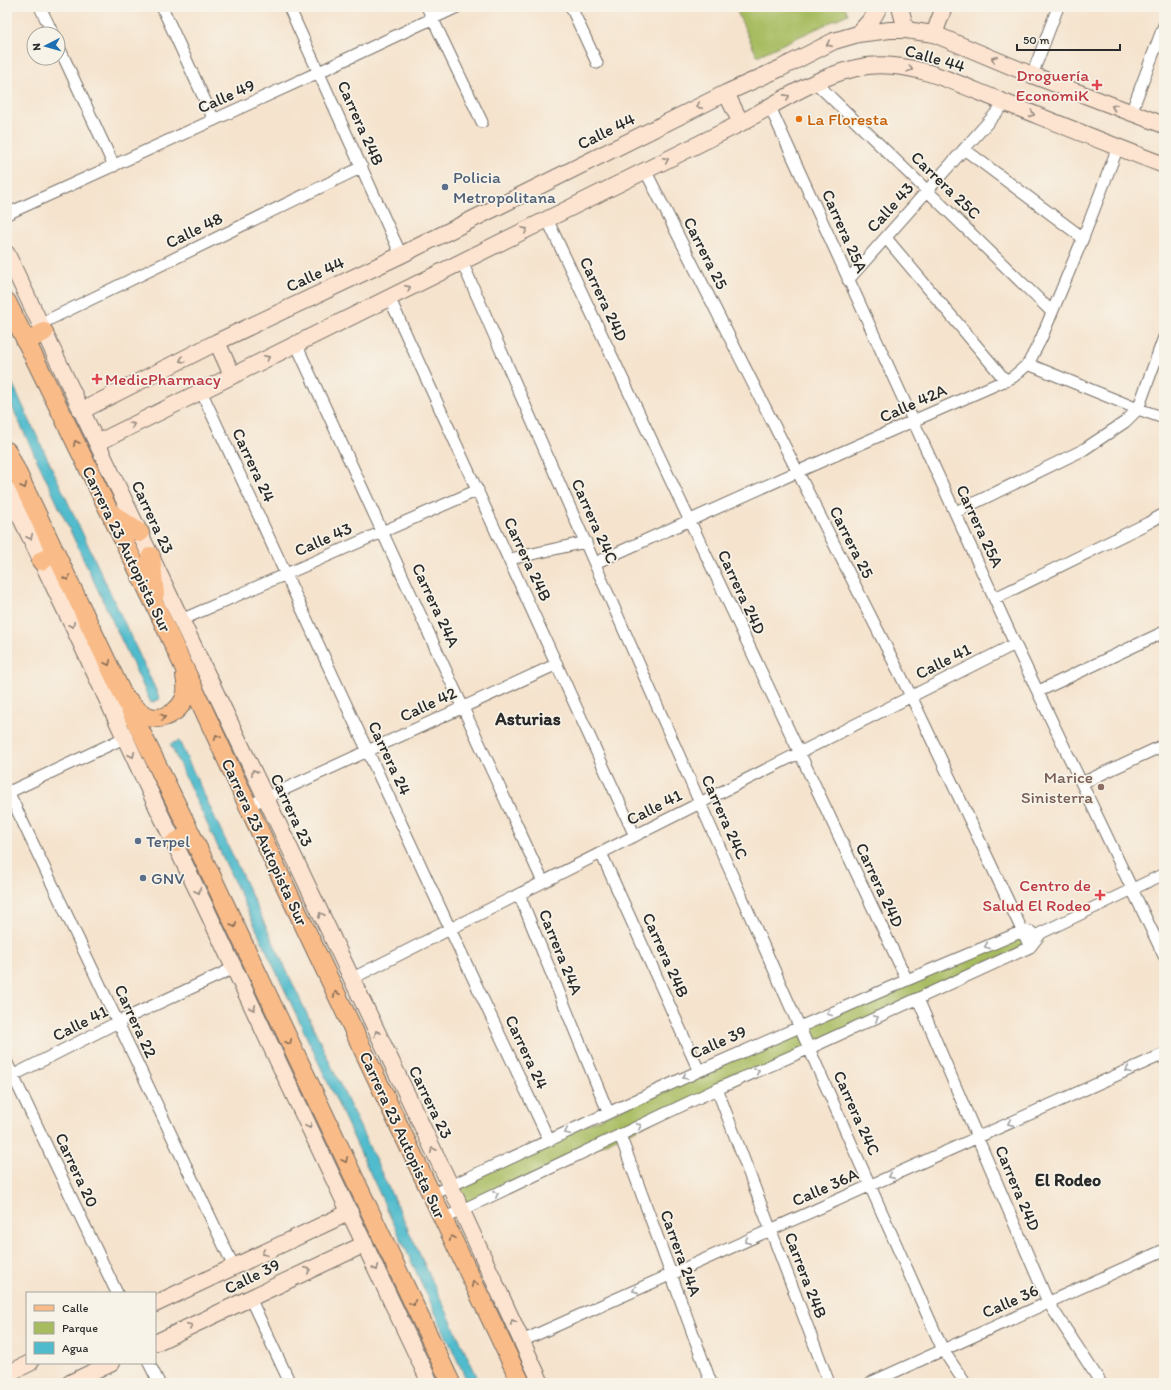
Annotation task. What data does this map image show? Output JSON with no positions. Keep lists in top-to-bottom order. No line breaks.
{"streets":{"main road":["Carrera 23 Autopista Sur"],"street":["Calle 44","Calle 49","Carrera 24B","Carrera 25C","Calle 43","Calle 48","Carrera 25A","Carrera 25","Carrera 24D","Calle 42A","Carrera 24","Carrera 23","Carrera 24C","Carrera 24A","Calle 41","Calle 42","Carrera 22","Calle 39","Carrera 20","Calle 36A","Calle 36"]},"crossings":[["Calle 44","Carrera 24B"],["Calle 44","Carrera 25C"],["Calle 44","Calle 43"],["Calle 44","Carrera 25A"],["Calle 44","Carrera 25"],["Calle 44","Carrera 24D"],["Calle 44","Calle 42A"],["Calle 44","Carrera 24"],["Calle 44","Carrera 23"],["Calle 44","Carrera 24C"],["Calle 44","Carrera 24A"],["Calle 49","Carrera 24B"],["Carrera 24B","Calle 43"],["Carrera 24B","Calle 48"],["Carrera 24B","Calle 41"],["Carrera 24B","Calle 42"],["Carrera 24B","Calle 39"],["Carrera 24B","Calle 36A"],["Carrera 25C","Calle 43"],["Carrera 25C","Calle 42A"],["Calle 43","Carrera 25A"],["Calle 43","Carrera 24"],["Calle 43","Carrera 23"],["Calle 43","Carrera 24A"],["Calle 48","Carrera 23"],["Carrera 25A","Calle 42A"],["Carrera 25A","Calle 41"],["Carrera 25","Calle 42A"],["Carrera 25","Calle 41"],["Carrera 25","Calle 39"],["Carrera 24D","Calle 42A"],["Carrera 24D","Calle 41"],["Carrera 24D","Calle 39"],["Carrera 24D","Calle 36A"],["Carrera 24D","Calle 36"],["Calle 42A","Carrera 24C"],["Carrera 24","Calle 41"],["Carrera 24","Calle 42"],["Carrera 24","Calle 39"],["Carrera 23","Calle 41"],["Carrera 23","Calle 42"],["Carrera 23","Calle 39"],["Carrera 23","Calle 36A"],["Carrera 24C","Calle 41"],["Carrera 24C","Calle 39"],["Carrera 24C","Calle 36A"],["Carrera 24C","Calle 36"],["Carrera 23 Autopista Sur","Calle 42"],["Carrera 23 Autopista Sur","Calle 39"],["Carrera 24A","Calle 41"],["Carrera 24A","Calle 42"],["Carrera 24A","Calle 39"],["Carrera 24A","Calle 36A"],["Calle 41","Carrera 22"],["Calle 41","Carrera 20"],["Carrera 22","Calle 39"]],"one_way":["Calle 36A"],"districts":["Asturias","El Rodeo"],"places":{"health":["Droguería EconomiK","MedicPharmacy","Centro de Salud El Rodeo"],"other":["La Floresta","Policia Metropolitana","Marice Sinisterra","Terpel","GNV"]},"legend":["Calle","Parque","Agua"],"scale_bar":"50 m","north":"left"}
